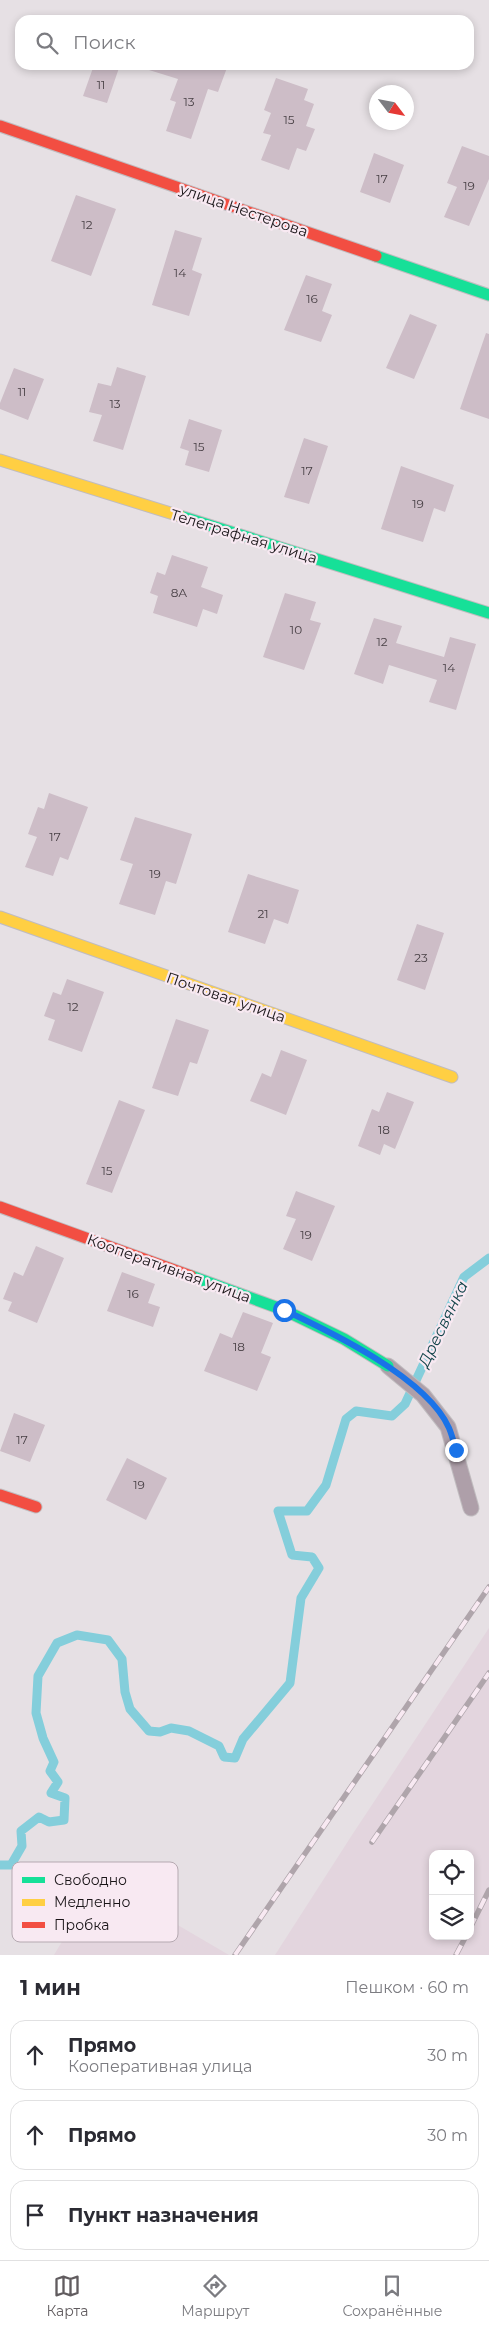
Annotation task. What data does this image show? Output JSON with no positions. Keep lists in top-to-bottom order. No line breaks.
{"streets":{"street":["улица Нестерова","Телеграфная улица","Почтовая улица","Кооперативная улица"]},"water":["Дресвянка"],"house_numbers":["11","13","15","17","19","12","14","16","11","13","15","17","19","8А","10","12","14","17","19","21","23","12","18","15","19","16","18","17","19"],"legend":["Свободно","Медленно","Пробка"],"north":"bottom right","page":{"search":"Поиск","heading":["1 мин","Пешком · 60 m"],"list":[["Прямо","Кооперативная улица","30 m"],["Прямо","30 m"],"Пункт назначения"],"nav":["Карта","Маршрут","Сохранённые"]}}
